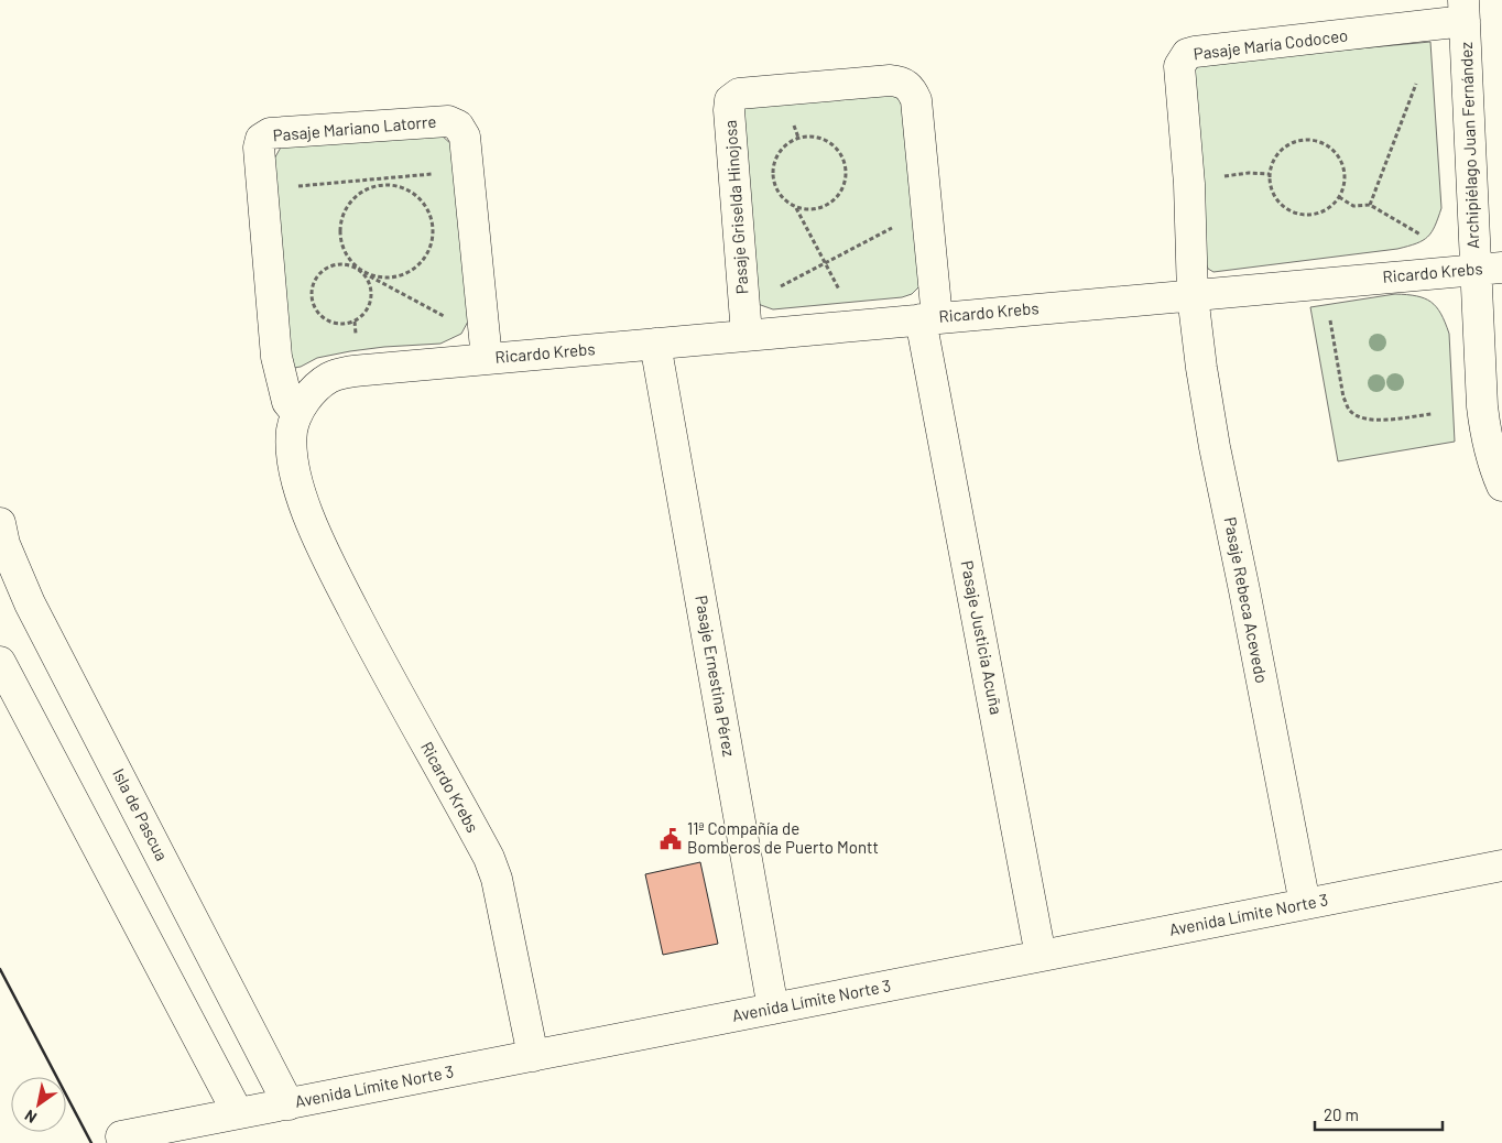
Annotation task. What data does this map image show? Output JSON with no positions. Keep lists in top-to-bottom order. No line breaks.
{"streets":{"street":["Pasaje María Codoceo","Pasaje Mariano Latorre","Archipiélago Juan Fernández","Pasaje Griselda Hinojosa","Ricardo Krebs","Pasaje Rebeca Acevedo","Pasaje Justicia Acuña","Pasaje Ernestina Pérez","Isla de Pascua","Avenida Límite Norte 3"]},"crossings":[["Pasaje María Codoceo","Archipiélago Juan Fernández"],["Pasaje María Codoceo","Ricardo Krebs"],["Pasaje María Codoceo","Pasaje Rebeca Acevedo"],["Pasaje Mariano Latorre","Ricardo Krebs"],["Archipiélago Juan Fernández","Ricardo Krebs"],["Pasaje Griselda Hinojosa","Ricardo Krebs"],["Pasaje Griselda Hinojosa","Pasaje Justicia Acuña"],["Ricardo Krebs","Pasaje Rebeca Acevedo"],["Ricardo Krebs","Pasaje Justicia Acuña"],["Ricardo Krebs","Pasaje Ernestina Pérez"],["Ricardo Krebs","Avenida Límite Norte 3"],["Pasaje Rebeca Acevedo","Avenida Límite Norte 3"],["Pasaje Justicia Acuña","Avenida Límite Norte 3"],["Pasaje Ernestina Pérez","Avenida Límite Norte 3"],["Isla de Pascua","Avenida Límite Norte 3"]],"places":{"public building":["11ª Compañía de Bomberos de Puerto Montt"]},"scale_bar":"20 m","north":"bottom left"}
